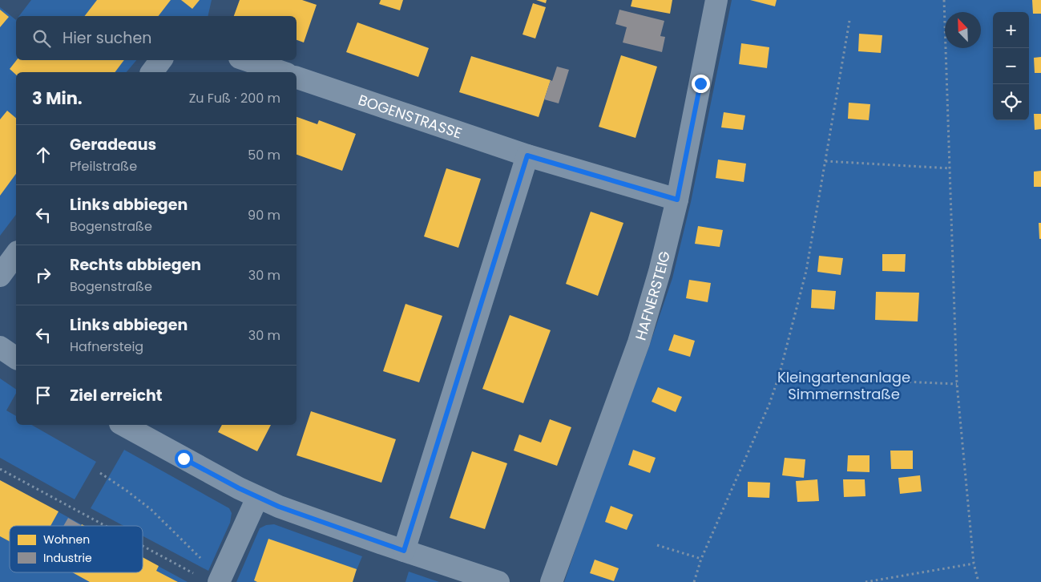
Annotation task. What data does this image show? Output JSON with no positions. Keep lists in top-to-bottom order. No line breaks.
{"streets":{"street":["BOGENSTRASSE","HAFNERSTEIG"]},"crossings":[["BOGENSTRASSE","HAFNERSTEIG"]],"parks":["Kleingartenanlage Simmernstraße"],"legend":["Wohnen","Industrie"],"north":"top left","page":{"map_buttons":["+","−"],"search":"Hier suchen","heading":["3 Min.","Zu Fuß · 200 m"],"list":[["Geradeaus","Pfeilstraße","50 m"],["Links abbiegen","Bogenstraße","90 m"],["Rechts abbiegen","Bogenstraße","30 m"],["Links abbiegen","Hafnersteig","30 m"],"Ziel erreicht"]}}
